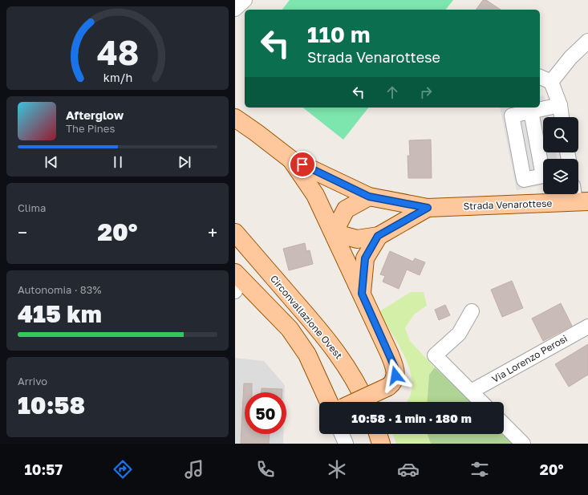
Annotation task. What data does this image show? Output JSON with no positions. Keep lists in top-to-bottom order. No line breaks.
{"streets":{"main road":["Strada Venarottese","Circonvallazione Ovest"],"street":["Via Lorenzo Perosi"]},"page":{"turn":["110 m","Strada Venarottese"],"song":["Afterglow","The Pines"],"tile":["Clima",["Autonomia · 83%","415 km"],["Arrivo","10:58"]],"heat":["−","20°","+"],"limit":"50","trip":"10:58 · 1 min · 180 m","tabs":["10:57","20°"],"gauge":["48","km/h"]}}
